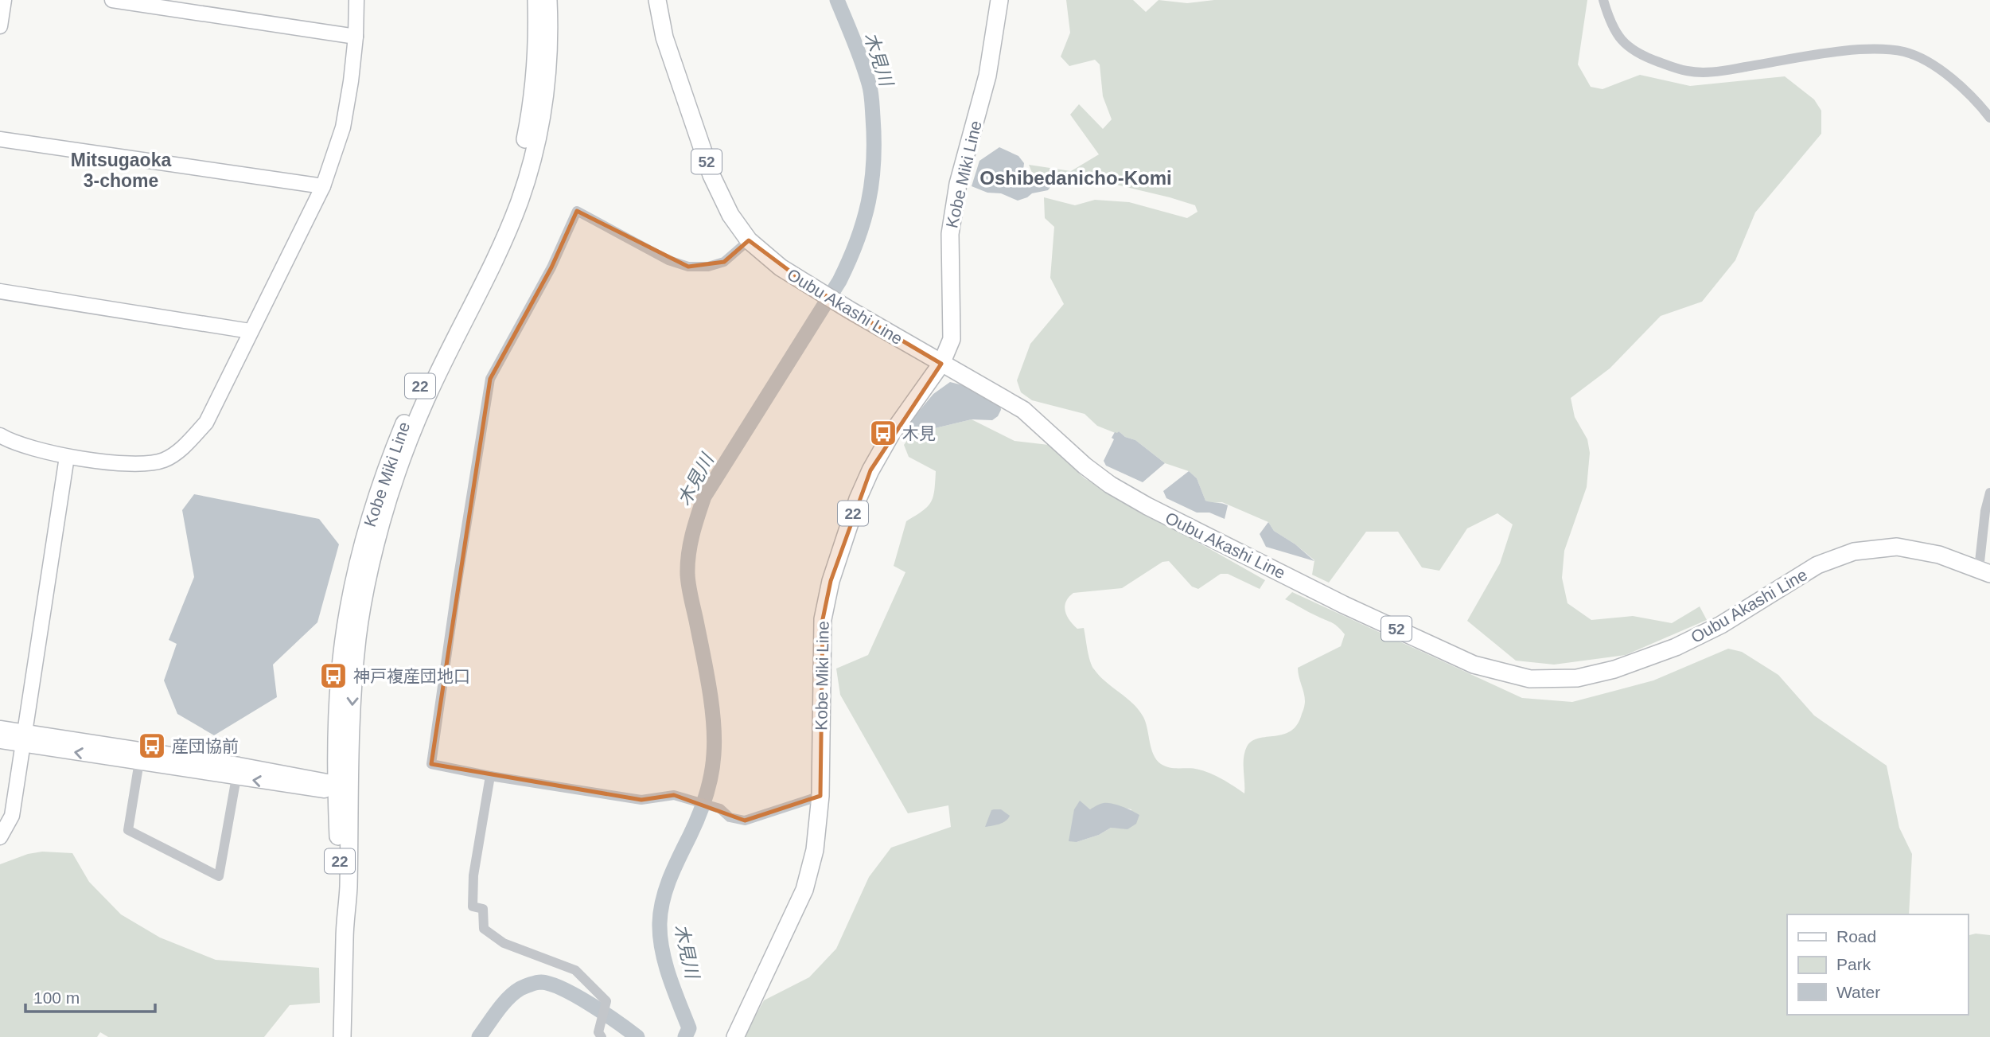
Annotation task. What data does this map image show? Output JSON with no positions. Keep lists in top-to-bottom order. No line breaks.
{"streets":{"main road":["52","Kobe Miki Line","Oubu Akashi Line","22"]},"crossings":[["Kobe Miki Line","Oubu Akashi Line"]],"districts":["Mitsugaoka 3-chome","Oshibedanicho-Komi"],"water":["木見川"],"places":{"bus stop":["木見","神戸複産団地口","産団協前"]},"legend":["Road","Park","Water"],"scale_bar":"100 m"}
